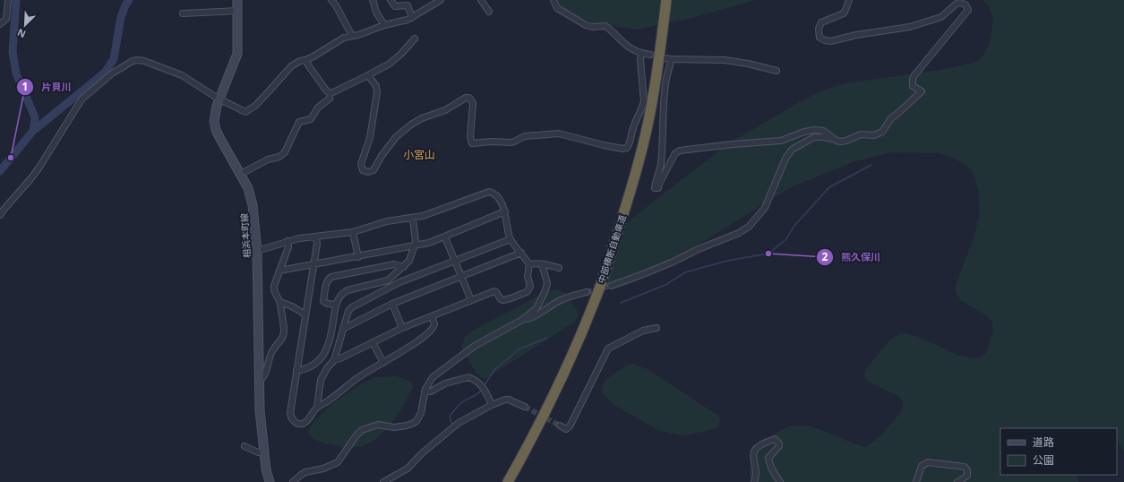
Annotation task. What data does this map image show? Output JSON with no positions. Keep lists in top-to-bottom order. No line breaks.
{"streets":{"highway":["中部横断自動車道"],"main road":["相浜本町線"]},"districts":["小宮山"],"places":["片貝川","熊久保川"],"legend":["道路","公園"],"north":"bottom left"}
